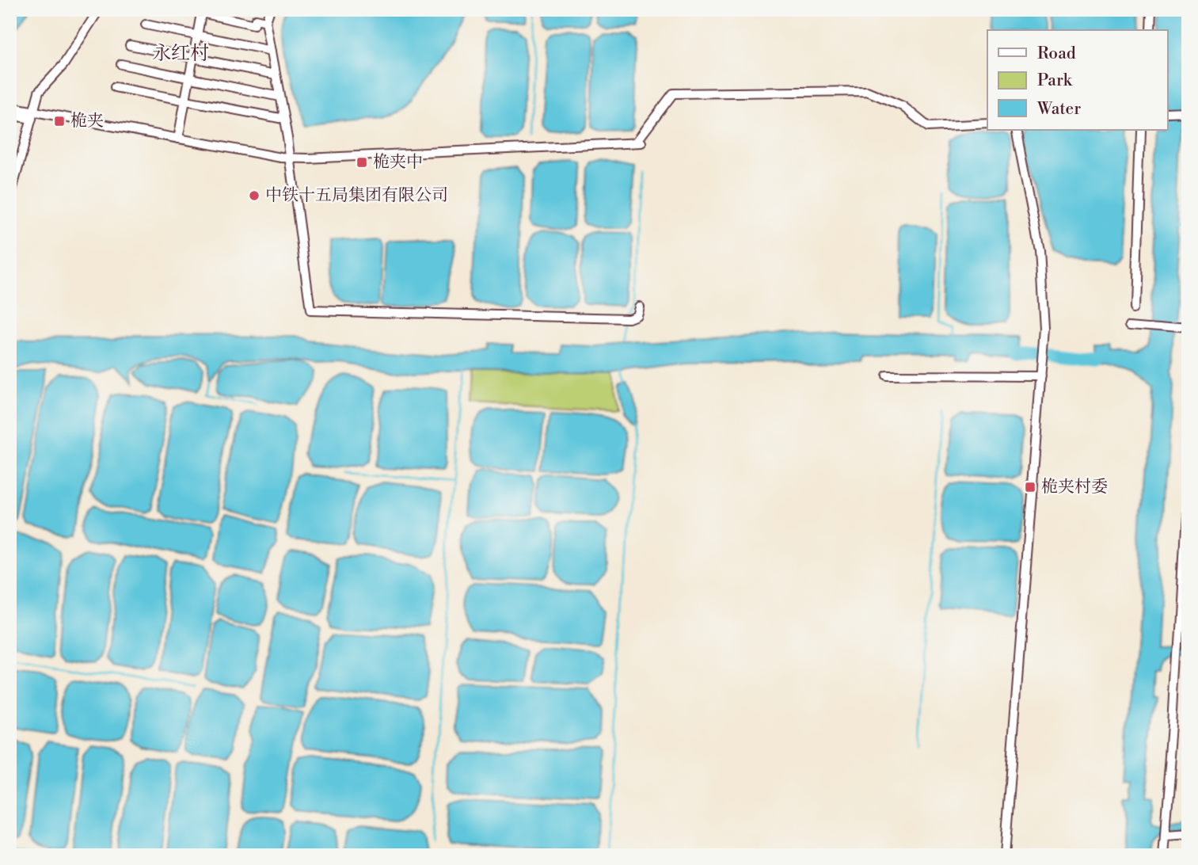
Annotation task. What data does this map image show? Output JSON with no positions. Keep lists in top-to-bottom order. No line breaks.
{"districts":["永红村"],"places":{"transit":["桅夹","桅夹中","桅夹村委"],"other":["中铁十五局集团有限公司"]},"legend":["Road","Park","Water"]}
